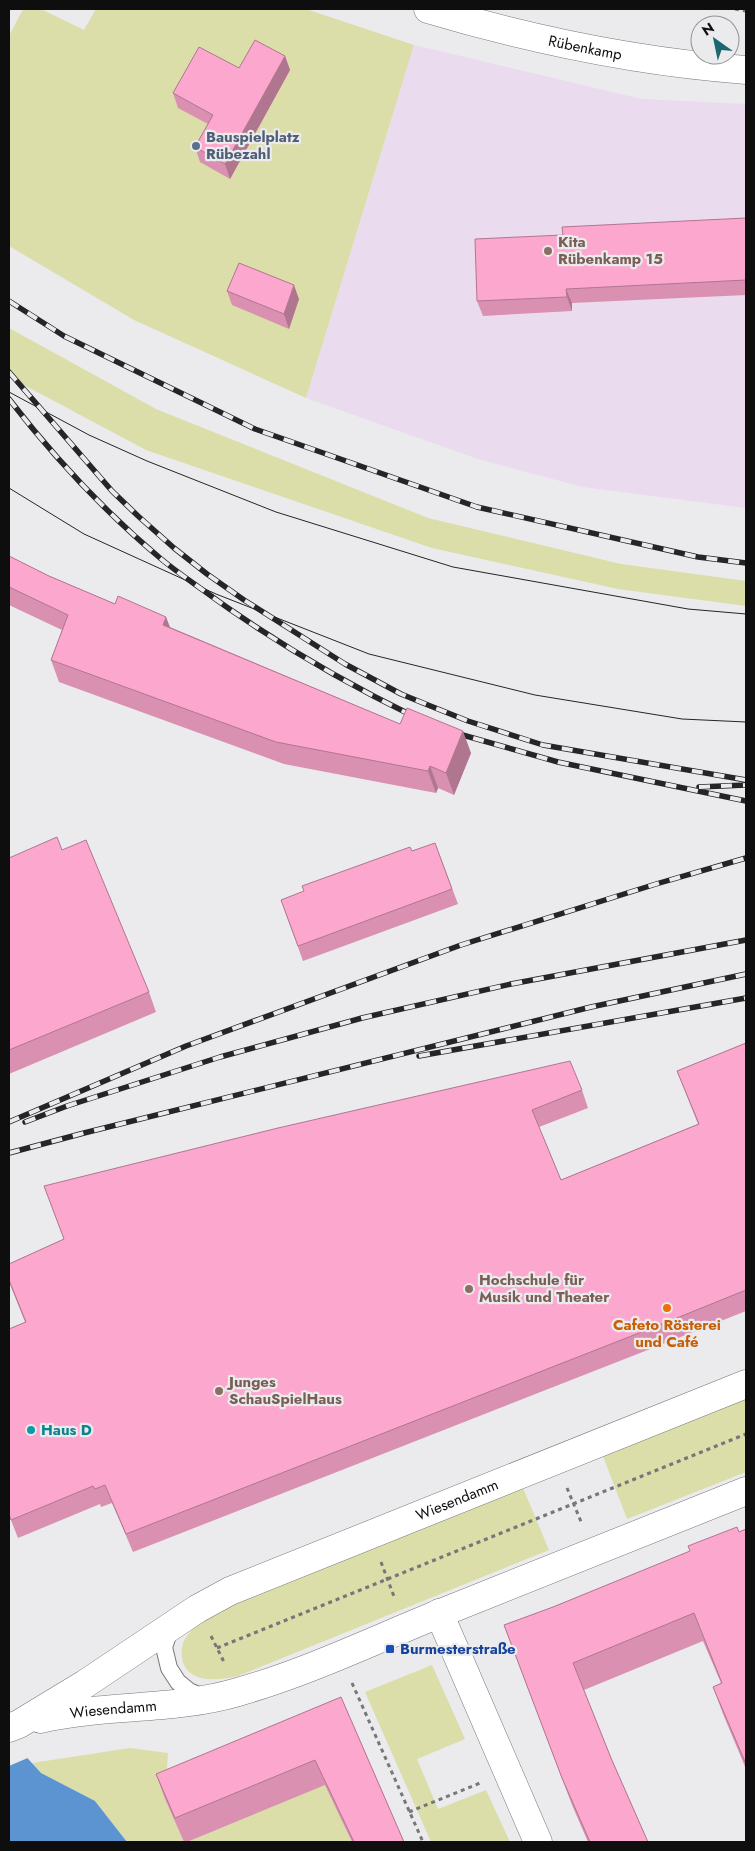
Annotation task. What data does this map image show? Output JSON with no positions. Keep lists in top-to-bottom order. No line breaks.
{"streets":{"street":["Rübenkamp","Wiesendamm"]},"places":{"other":["Bauspielplatz Rübezahl","Kita Rübenkamp 15","Hochschule für Musik und Theater","Cafeto Rösterei und Café","Junges SchauSpielHaus","Haus D"],"transit":["Burmesterstraße"]},"north":"top left"}
